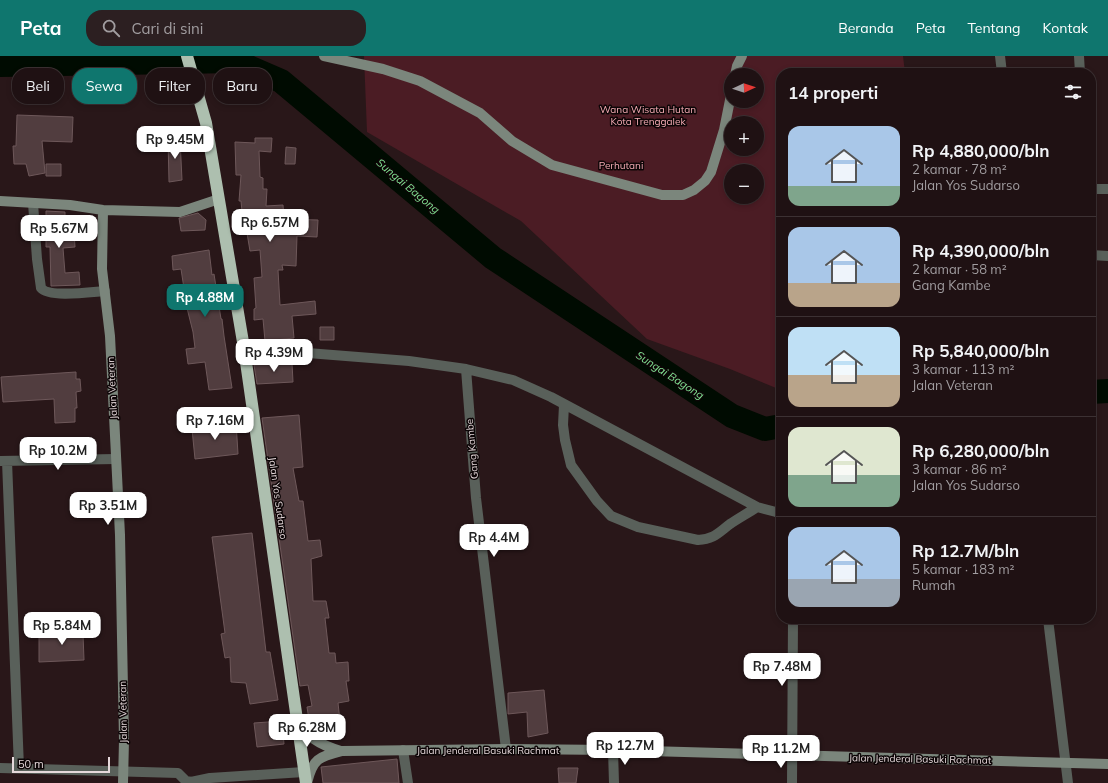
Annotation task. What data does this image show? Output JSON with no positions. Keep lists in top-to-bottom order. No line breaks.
{"streets":{"highway":["Jalan Yos Sudarso"],"street":["Jalan Veteran","Gang Kambe","Jalan Jenderal Basuki Rachmat"]},"crossings":[["Gang Kambe","Jalan Jenderal Basuki Rachmat"]],"water":["Sungai Bagong"],"parks":["Wana Wisata Hutan Kota Trenggalek","Perhutani"],"scale_bar":"50 m","north":"right","page":{"header":"Peta","search":"Cari di sini","nav":["Beranda","Peta","Tentang","Kontak"],"map_buttons":["+","−"],"chip":["Beli","Sewa","Filter","Baru"],"heading":"14 properti","list":[{"name":"Rp 4,880,000/bln","note":"2 kamar · 78 m² · Jalan Yos Sudarso"},{"name":"Rp 4,390,000/bln","note":"2 kamar · 58 m² · Gang Kambe"},{"name":"Rp 5,840,000/bln","note":"3 kamar · 113 m² · Jalan Veteran"},{"name":"Rp 6,280,000/bln","note":"3 kamar · 86 m² · Jalan Yos Sudarso"},{"name":"Rp 12.7M/bln","note":"5 kamar · 183 m² · Rumah"}],"price":["Rp 9.45M","Rp 6.57M","Rp 5.67M","Rp 4.88M","Rp 4.39M","Rp 7.16M","Rp 10.2M","Rp 3.51M","Rp 4.4M","Rp 5.84M","Rp 7.48M","Rp 6.28M","Rp 12.7M","Rp 11.2M"],"scale":"50 m"}}
